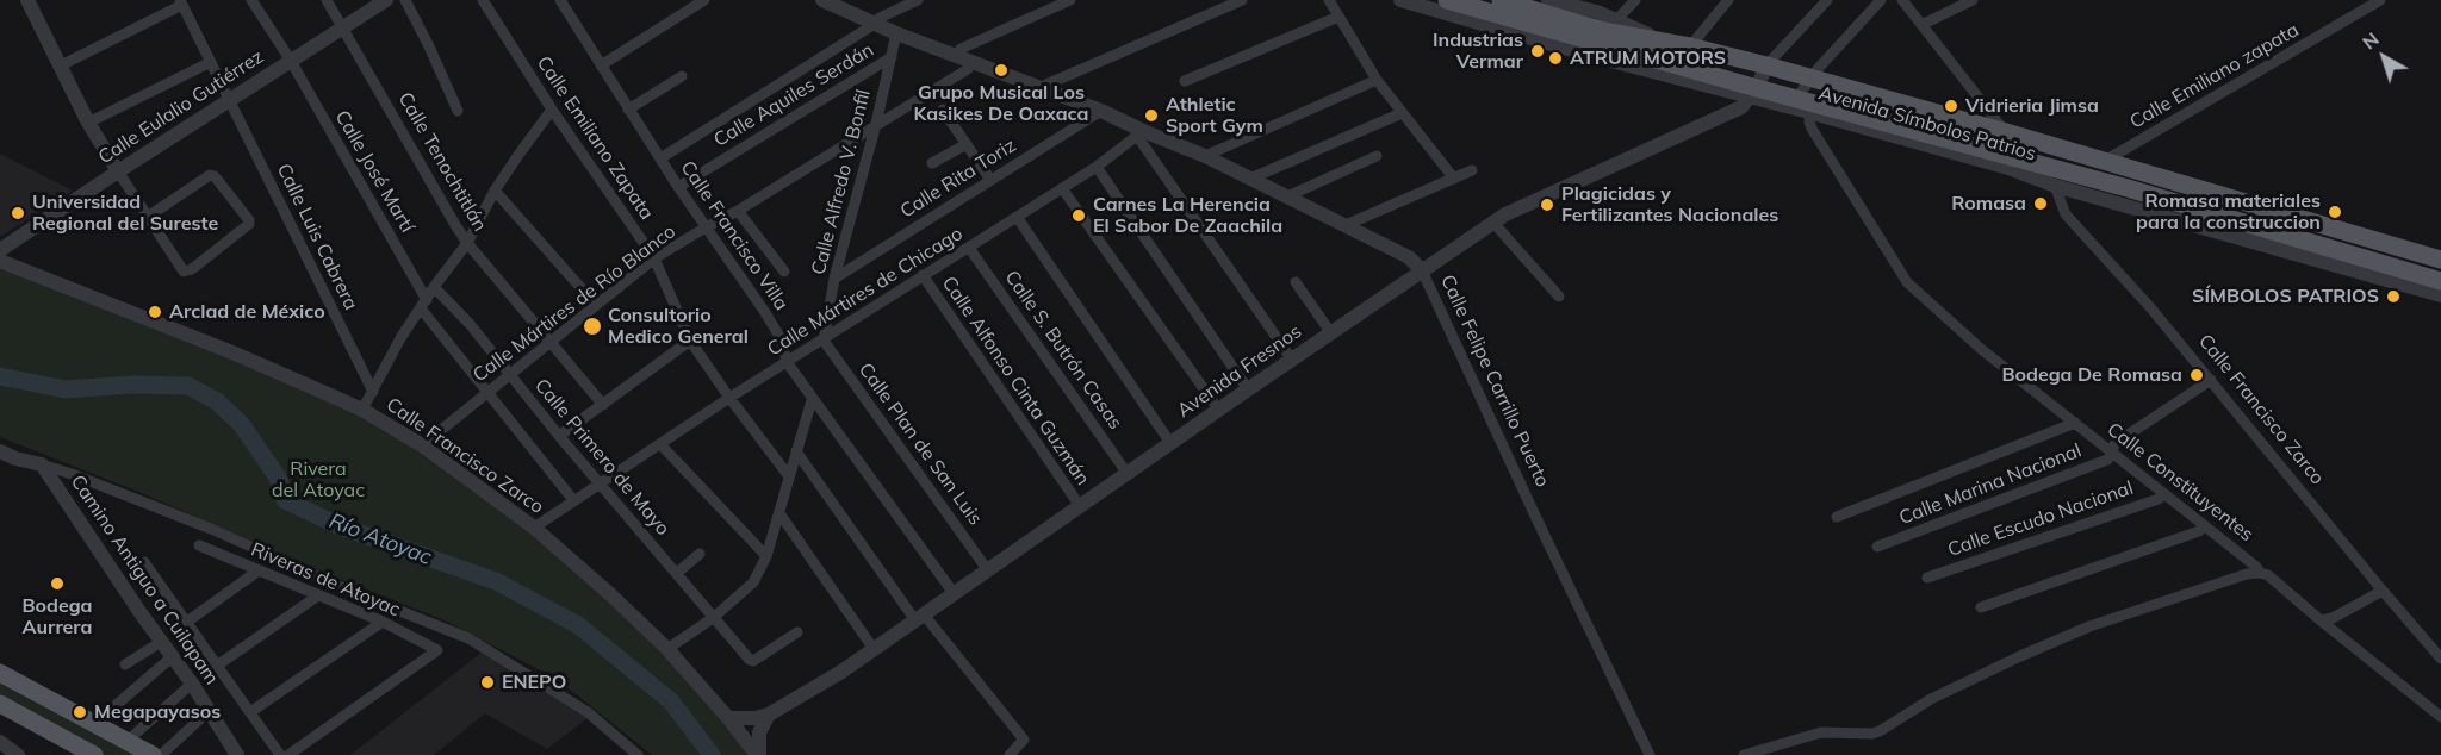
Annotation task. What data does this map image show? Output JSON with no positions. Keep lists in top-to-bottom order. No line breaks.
{"streets":{"main road":["Avenida Símbolos Patrios"],"street":["Calle Emiliano zapata","Calle Aquiles Serdán","Calle Eulalio Gutiérrez","Calle Emiliano Zapata","Calle Tenochtitlán","Calle José Martí","Calle Rita Toriz","Calle Alfredo V. Bonfil","Calle Francisco Villa","Calle Luis Cabrera","Calle Mártires de Chicago","Calle Mártires de Río Blanco","Calle S. Butrón Casas","Avenida Fresnos","Calle Alfonso Cinta Guzmán","Calle Felipe Carrillo Puerto","Calle Francisco Zarco","Calle Plan de San Luis","Calle Primero de Mayo","Calle Constituyentes","Calle Marina Nacional","Calle Escudo Nacional","Camino Antiguo a Cuilapam","Riveras de Atoyac"]},"crossings":[["Calle Emiliano zapata","Avenida Símbolos Patrios"],["Calle Aquiles Serdán","Calle Alfredo V. Bonfil"],["Calle Aquiles Serdán","Calle Francisco Villa"],["Calle Eulalio Gutiérrez","Calle Tenochtitlán"],["Calle Eulalio Gutiérrez","Calle José Martí"],["Calle Eulalio Gutiérrez","Calle Luis Cabrera"],["Avenida Símbolos Patrios","Avenida Fresnos"],["Avenida Símbolos Patrios","Calle Francisco Zarco"],["Avenida Símbolos Patrios","Calle Constituyentes"],["Calle Emiliano Zapata","Calle Mártires de Chicago"],["Calle Emiliano Zapata","Calle Mártires de Río Blanco"],["Calle Tenochtitlán","Calle Mártires de Río Blanco"],["Calle José Martí","Calle Mártires de Chicago"],["Calle José Martí","Calle Mártires de Río Blanco"],["Calle Rita Toriz","Calle Alfredo V. Bonfil"],["Calle Rita Toriz","Calle Felipe Carrillo Puerto"],["Calle Alfredo V. Bonfil","Calle Mártires de Chicago"],["Calle Alfredo V. Bonfil","Calle Mártires de Río Blanco"],["Calle Alfredo V. Bonfil","Calle Felipe Carrillo Puerto"],["Calle Alfredo V. Bonfil","Calle Plan de San Luis"],["Calle Francisco Villa","Calle Mártires de Chicago"],["Calle Francisco Villa","Calle Mártires de Río Blanco"],["Calle Francisco Villa","Avenida Fresnos"],["Calle Mártires de Chicago","Calle S. Butrón Casas"],["Calle Mártires de Chicago","Calle Alfonso Cinta Guzmán"],["Calle Mártires de Chicago","Calle Felipe Carrillo Puerto"],["Calle Mártires de Chicago","Calle Francisco Zarco"],["Calle Mártires de Chicago","Calle Plan de San Luis"],["Calle Mártires de Chicago","Calle Primero de Mayo"],["Calle Mártires de Río Blanco","Calle Felipe Carrillo Puerto"],["Calle Mártires de Río Blanco","Calle Francisco Zarco"],["Calle Mártires de Río Blanco","Calle Primero de Mayo"],["Calle S. Butrón Casas","Avenida Fresnos"],["Avenida Fresnos","Calle Alfonso Cinta Guzmán"],["Avenida Fresnos","Calle Felipe Carrillo Puerto"],["Avenida Fresnos","Calle Francisco Zarco"],["Avenida Fresnos","Calle Plan de San Luis"],["Calle Francisco Zarco","Calle Marina Nacional"],["Calle Constituyentes","Calle Marina Nacional"],["Calle Constituyentes","Calle Escudo Nacional"]],"water":["Río Atoyac"],"parks":["Rivera del Atoyac"],"places":["Industrias Vermar","ATRUM MOTORS","Grupo Musical Los Kasikes De Oaxaca","Vidrieria Jimsa","Athletic Sport Gym","Romasa","Plagicidas y Fertilizantes Nacionales","Romasa materiales para la construccion","Universidad Regional del Sureste","Carnes La Herencia El Sabor De Zaachila","SÍMBOLOS PATRIOS","Arclad de México","Consultorio Medico General","Bodega De Romasa","Bodega Aurrera","ENEPO","Megapayasos"],"north":"top left"}
